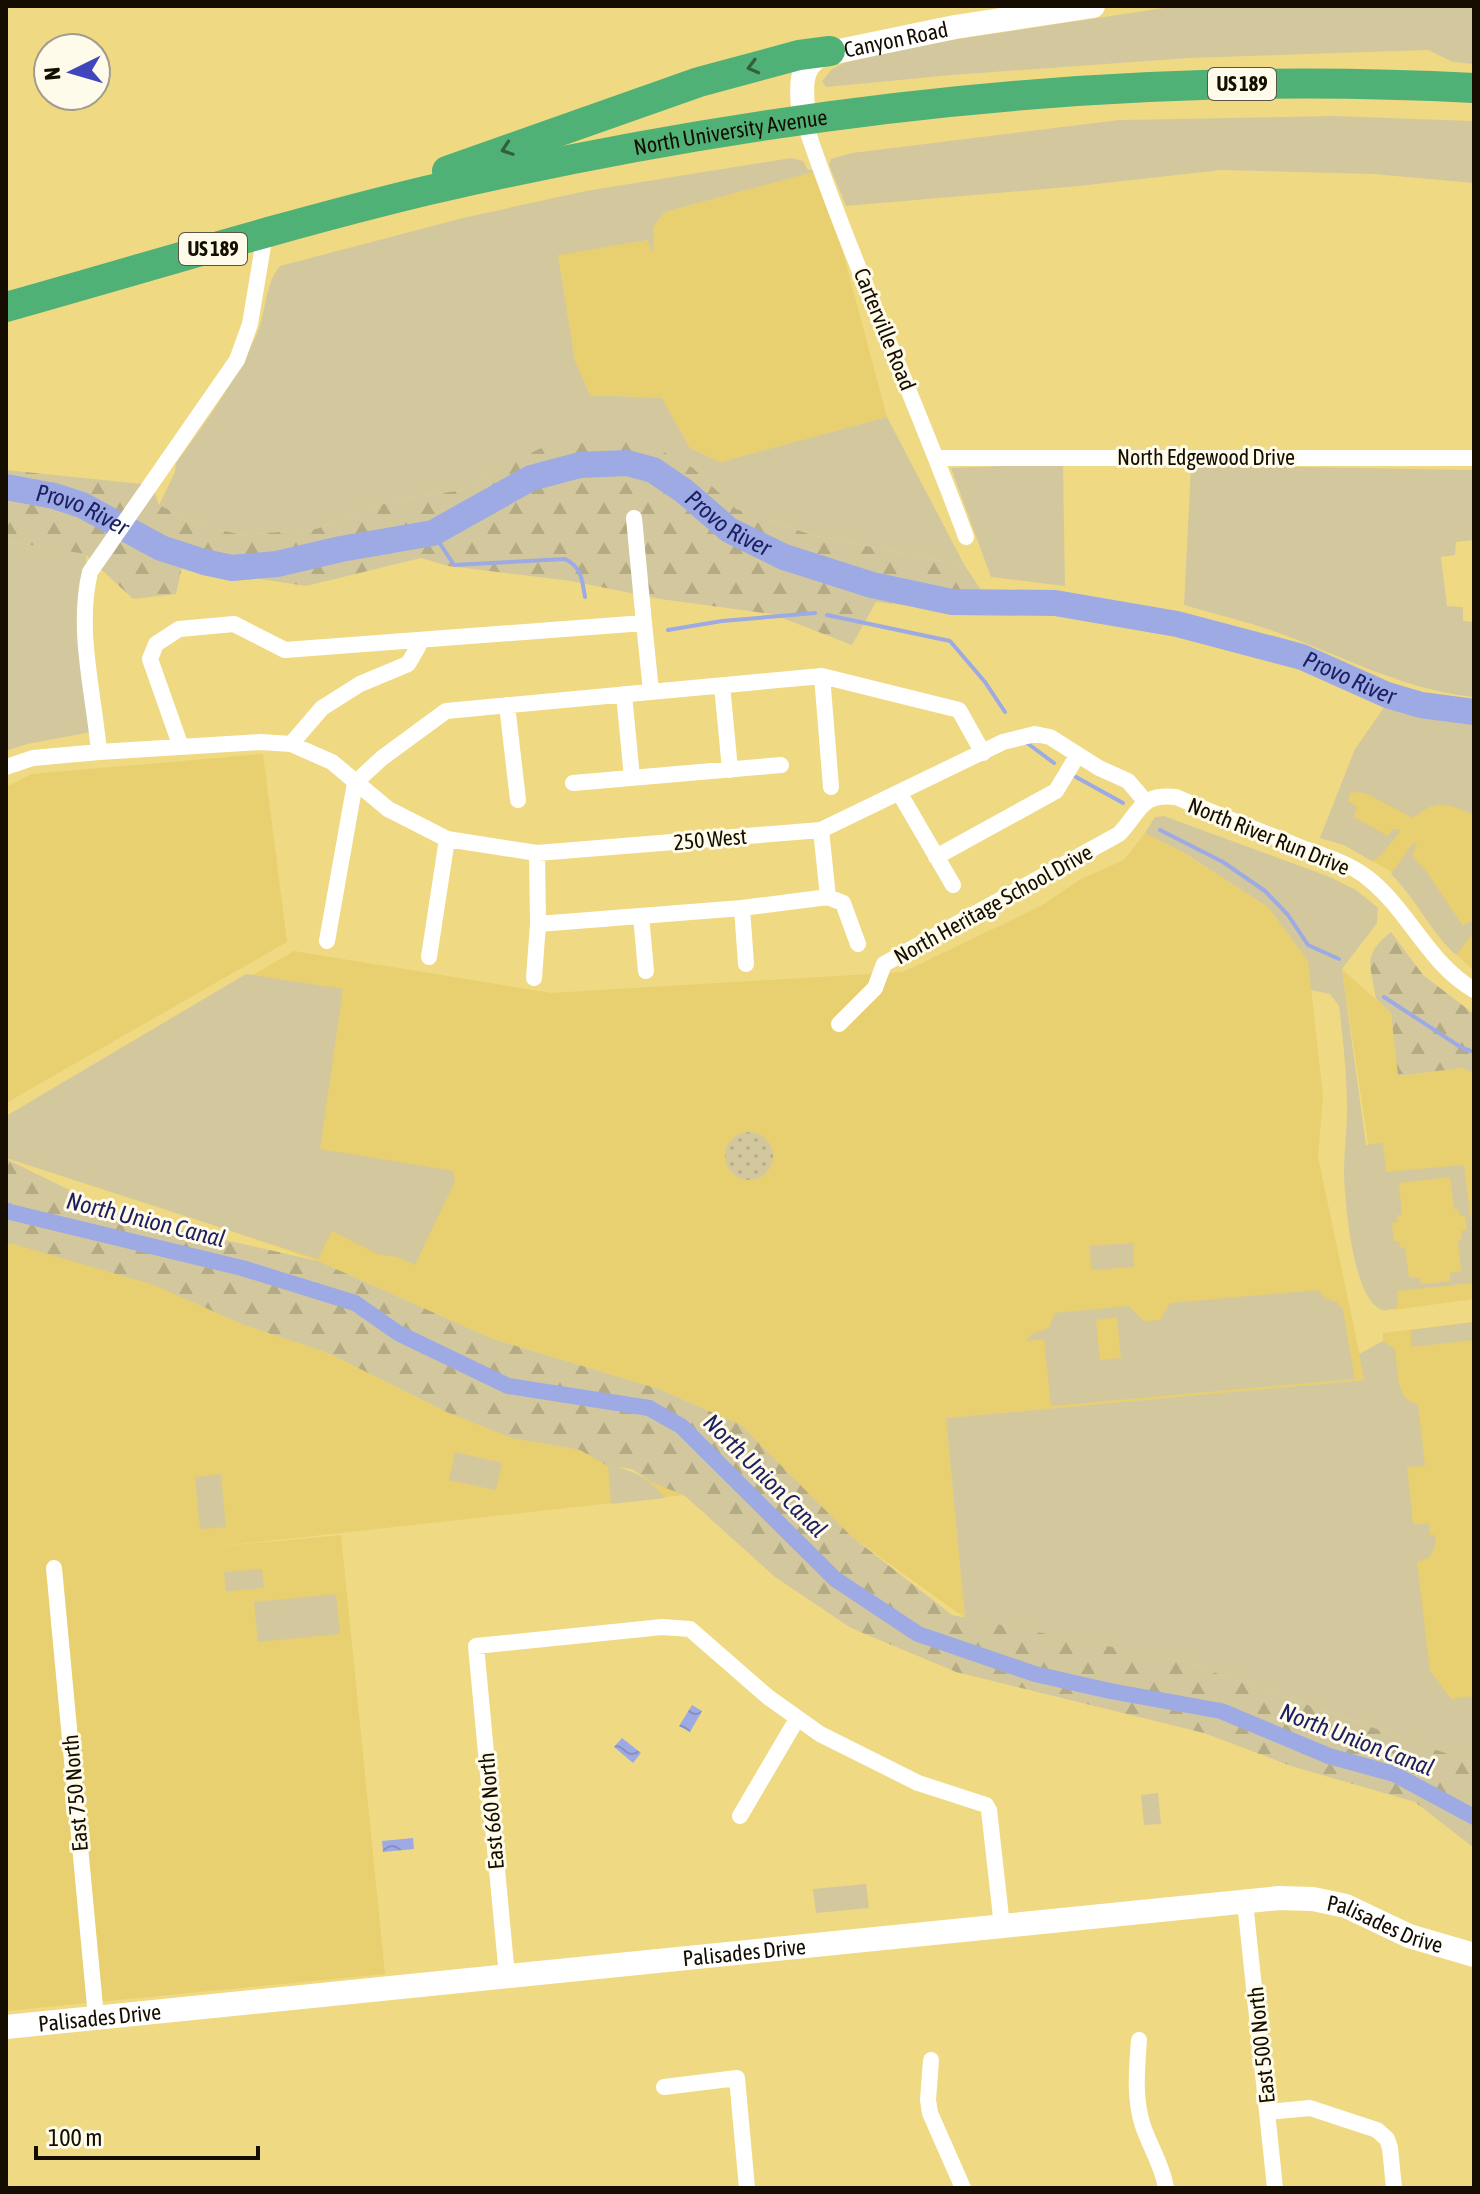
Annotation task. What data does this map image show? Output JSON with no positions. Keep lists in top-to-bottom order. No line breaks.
{"streets":{"highway":["US 189","North University Avenue"],"street":["Canyon Road","Carterville Road","North Edgewood Drive","North River Run Drive","250 West","North Heritage School Drive","East 750 North","East 660 North","Palisades Drive","East 500 North"]},"crossings":[["Canyon Road","North University Avenue"],["Canyon Road","Carterville Road"],["North University Avenue","Carterville Road"],["Carterville Road","North Edgewood Drive"],["North River Run Drive","250 West"],["North River Run Drive","North Heritage School Drive"],["250 West","North Heritage School Drive"],["East 750 North","Palisades Drive"],["East 660 North","Palisades Drive"],["Palisades Drive","East 500 North"]],"water":["Provo River","North Union Canal"],"scale_bar":"100 m","north":"left"}
